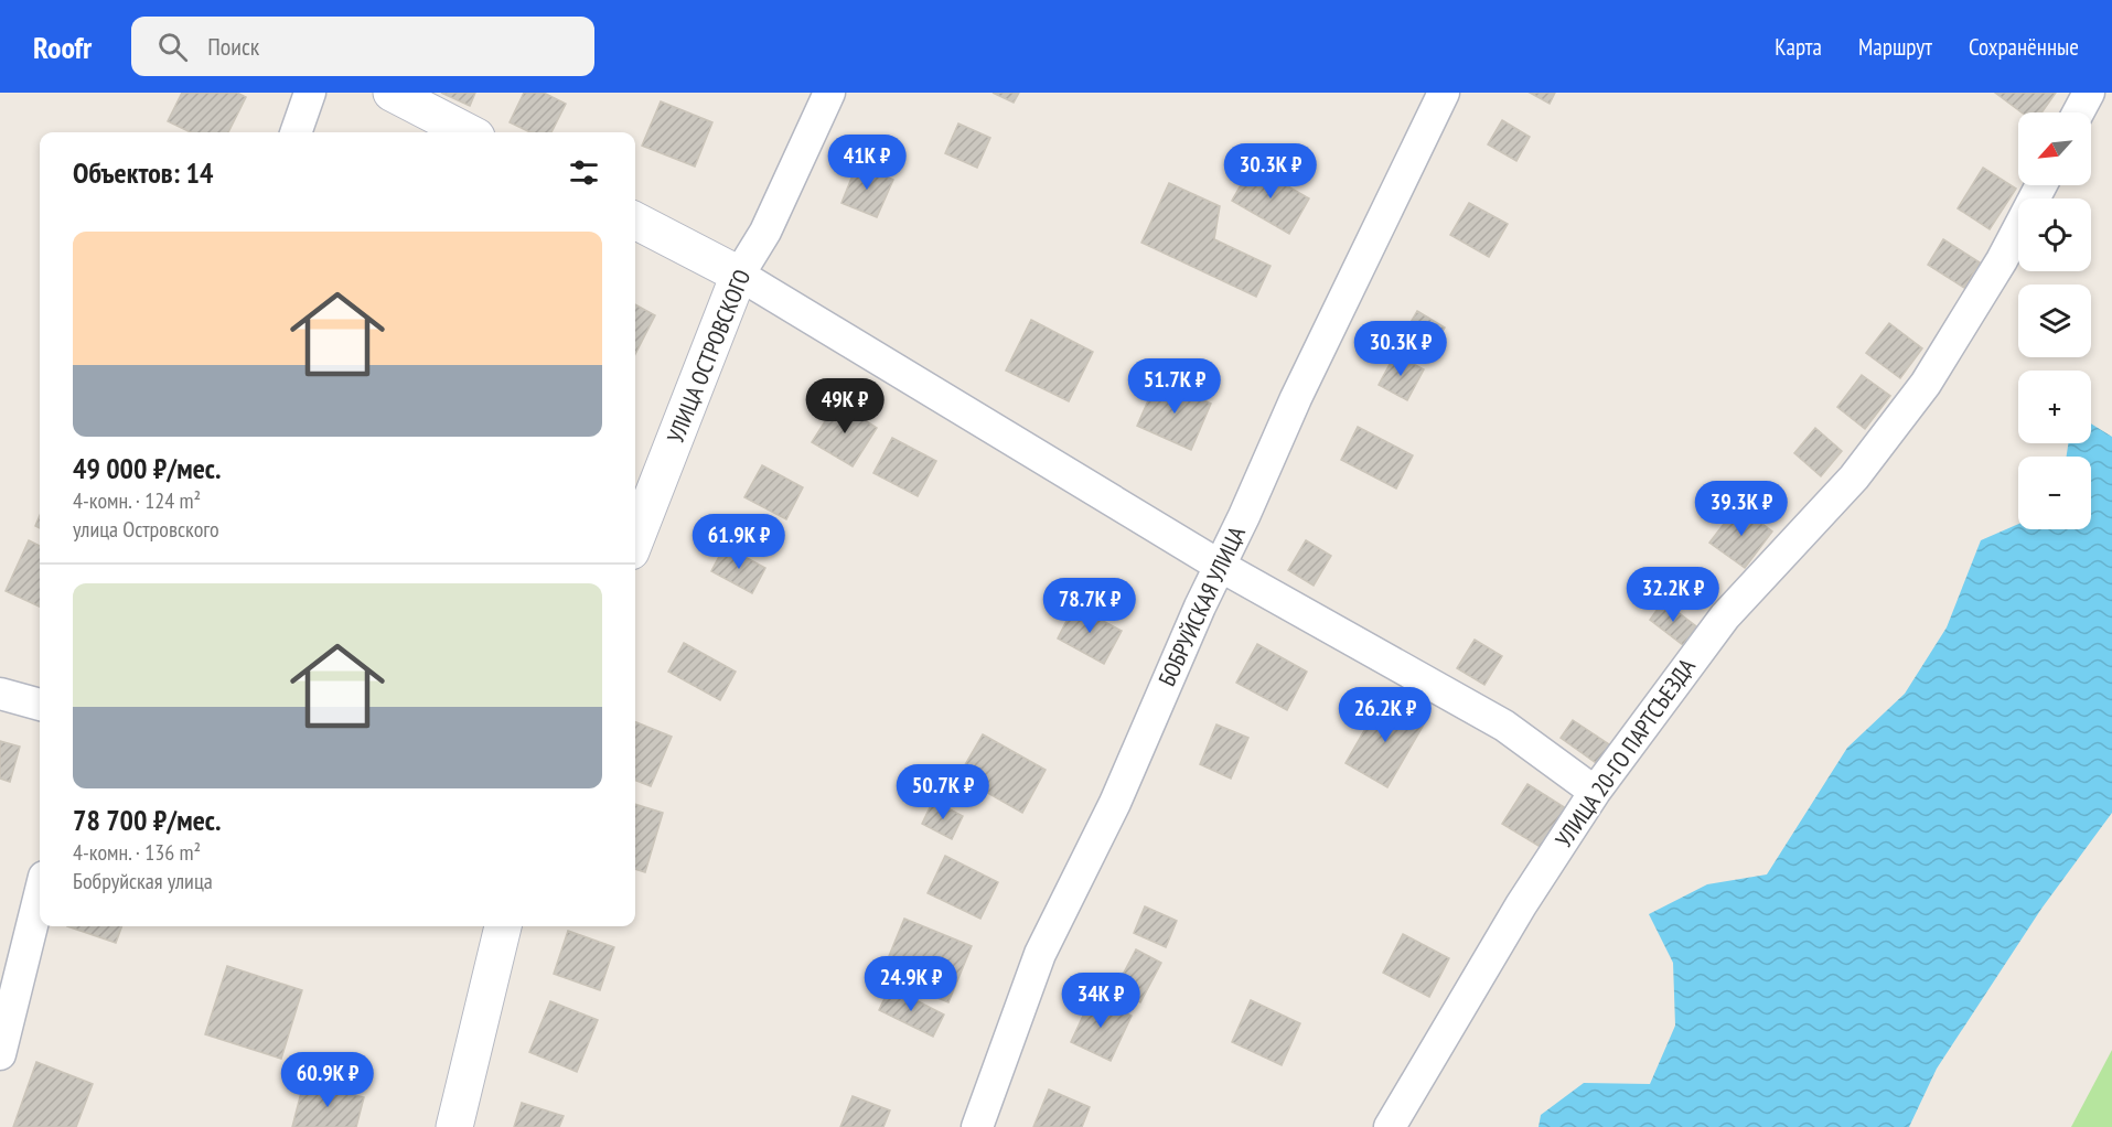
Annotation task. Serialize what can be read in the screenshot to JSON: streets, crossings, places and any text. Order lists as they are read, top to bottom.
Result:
{
  "streets": {
    "street": ["УЛИЦА ОСТРОВСКОГО", "БОБРУЙСКАЯ УЛИЦА", "УЛИЦА 20-ГО ПАРТСЪЕЗДА"]
  },
  "north": "bottom left",
  "page": {
    "header": "Roofr",
    "search": "Поиск",
    "nav": ["Карта", "Маршрут", "Сохранённые"],
    "map_buttons": ["+", "−"],
    "heading": "Объектов: 14",
    "price": [
      "41K ₽",
      "30.3K ₽",
      "30.3K ₽",
      "51.7K ₽",
      "49K ₽",
      "39.3K ₽",
      "61.9K ₽",
      "32.2K ₽",
      "78.7K ₽",
      "26.2K ₽",
      "50.7K ₽",
      "24.9K ₽",
      "34K ₽",
      "60.9K ₽"
    ],
    "list": [
      {
        "name": "49 000 ₽/мес.",
        "note": "4-комн. · 124 m² · улица Островского"
      },
      {
        "name": "78 700 ₽/мес.",
        "note": "4-комн. · 136 m² · Бобруйская улица"
      }
    ]
  }
}
